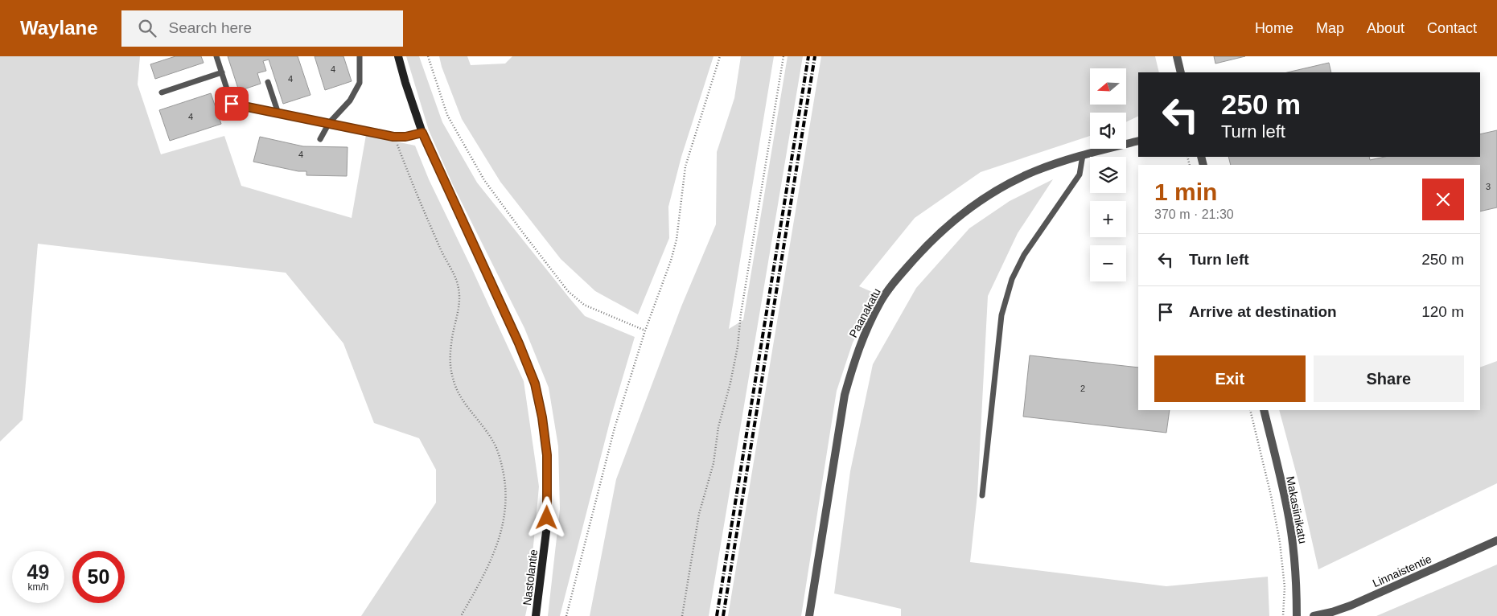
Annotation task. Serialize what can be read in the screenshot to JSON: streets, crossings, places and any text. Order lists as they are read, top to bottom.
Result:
{
  "streets": {
    "main road": ["Nastolantie"],
    "street": ["Paanakatu", "Makasiinikatu", "Linnaistentie"]
  },
  "house_numbers": [
    "4",
    "4",
    "4",
    "4",
    "3",
    "2"
  ],
  "north": "left",
  "page": {
    "header": "Waylane",
    "search": "Search here",
    "nav": [
      "Home",
      "Map",
      "About",
      "Contact"
    ],
    "map_buttons": ["+", "−"],
    "turn": ["250 m", "Turn left"],
    "heading": ["1 min", "370 m · 21:30"],
    "list": [
      {
        "name": "Turn left",
        "value": "250 m"
      },
      {
        "name": "Arrive at destination",
        "value": "120 m"
      }
    ],
    "buttons": ["Exit", "Share"],
    "speed": "49 km/h",
    "limit": "50"
  }
}
